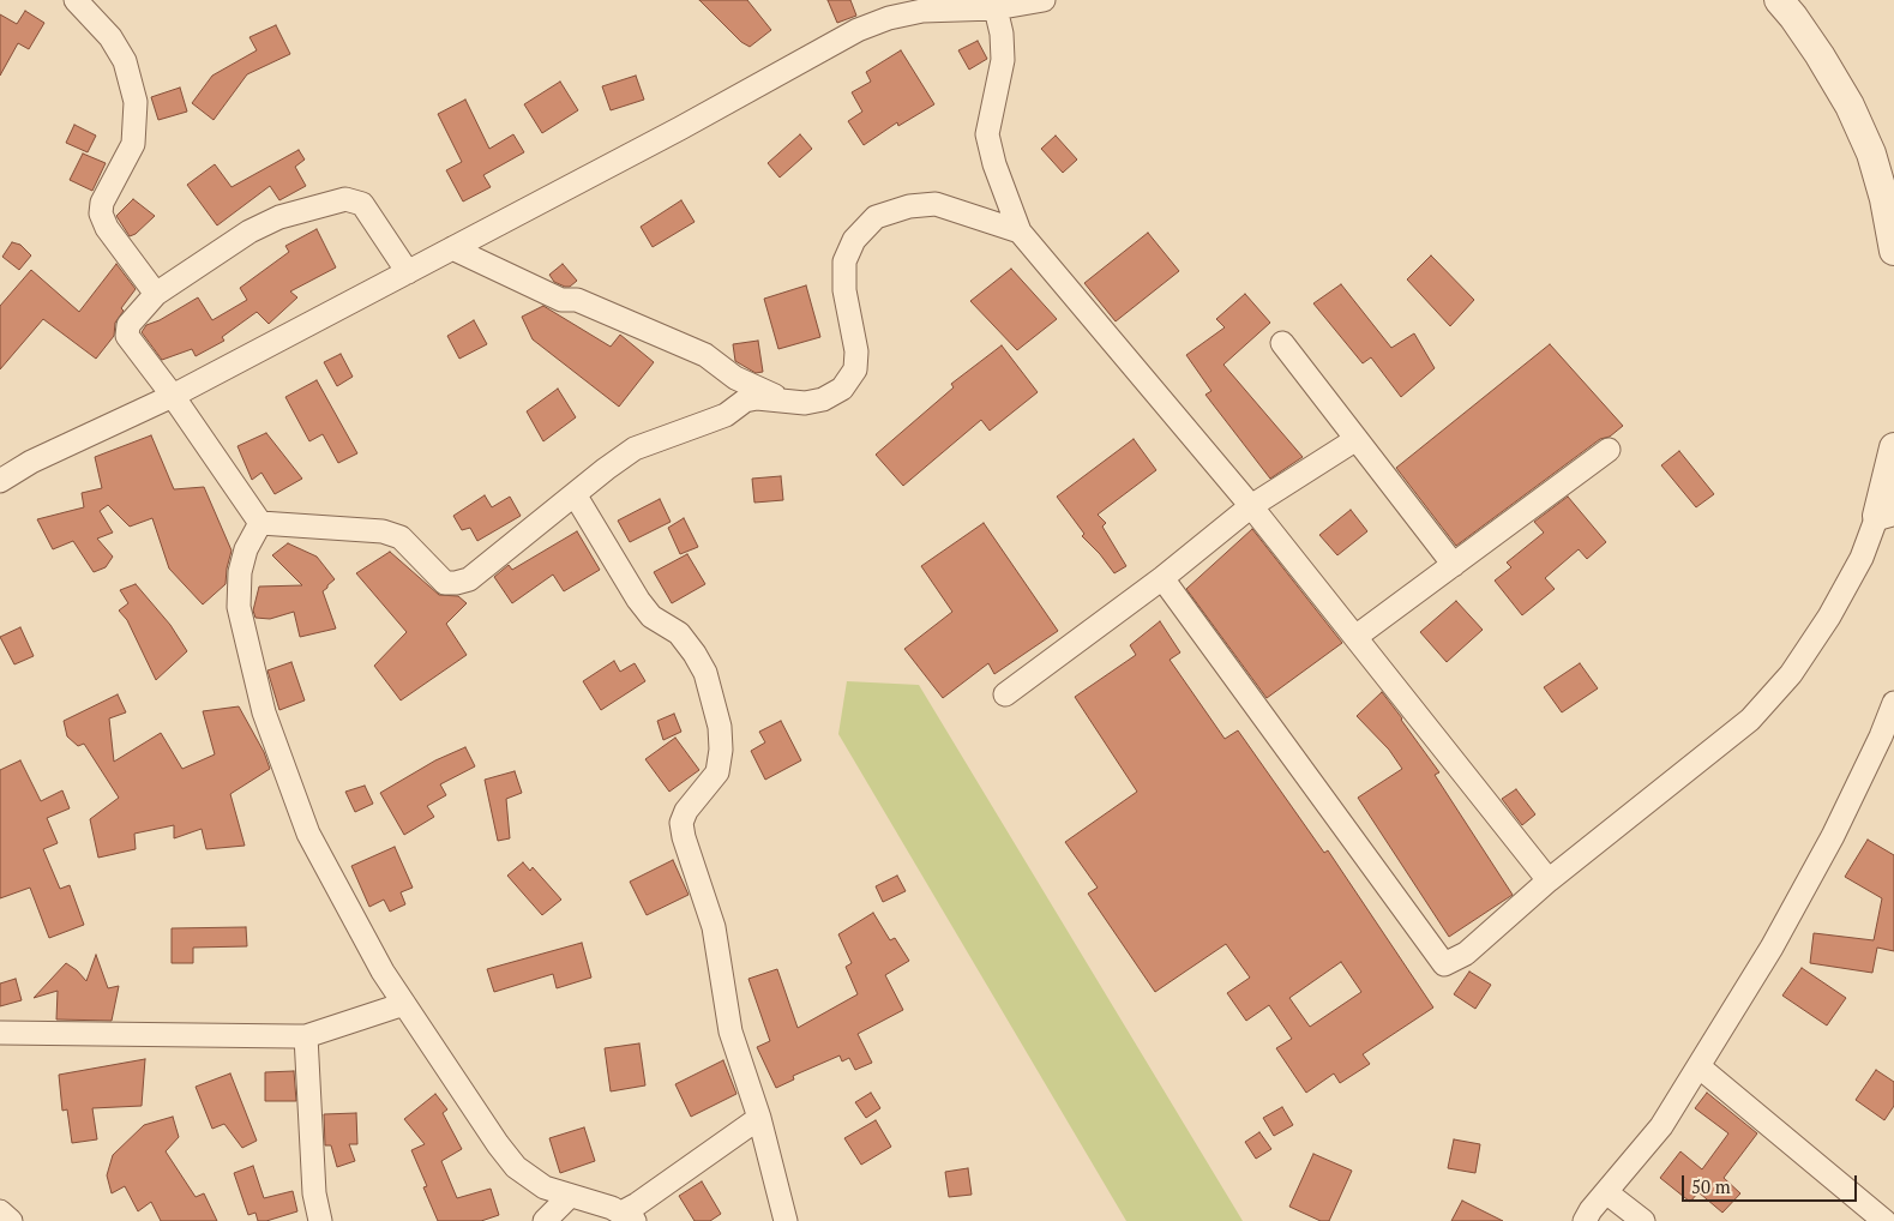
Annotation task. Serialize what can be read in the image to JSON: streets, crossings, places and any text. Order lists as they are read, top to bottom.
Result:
{
  "scale_bar": "50 m"
}
